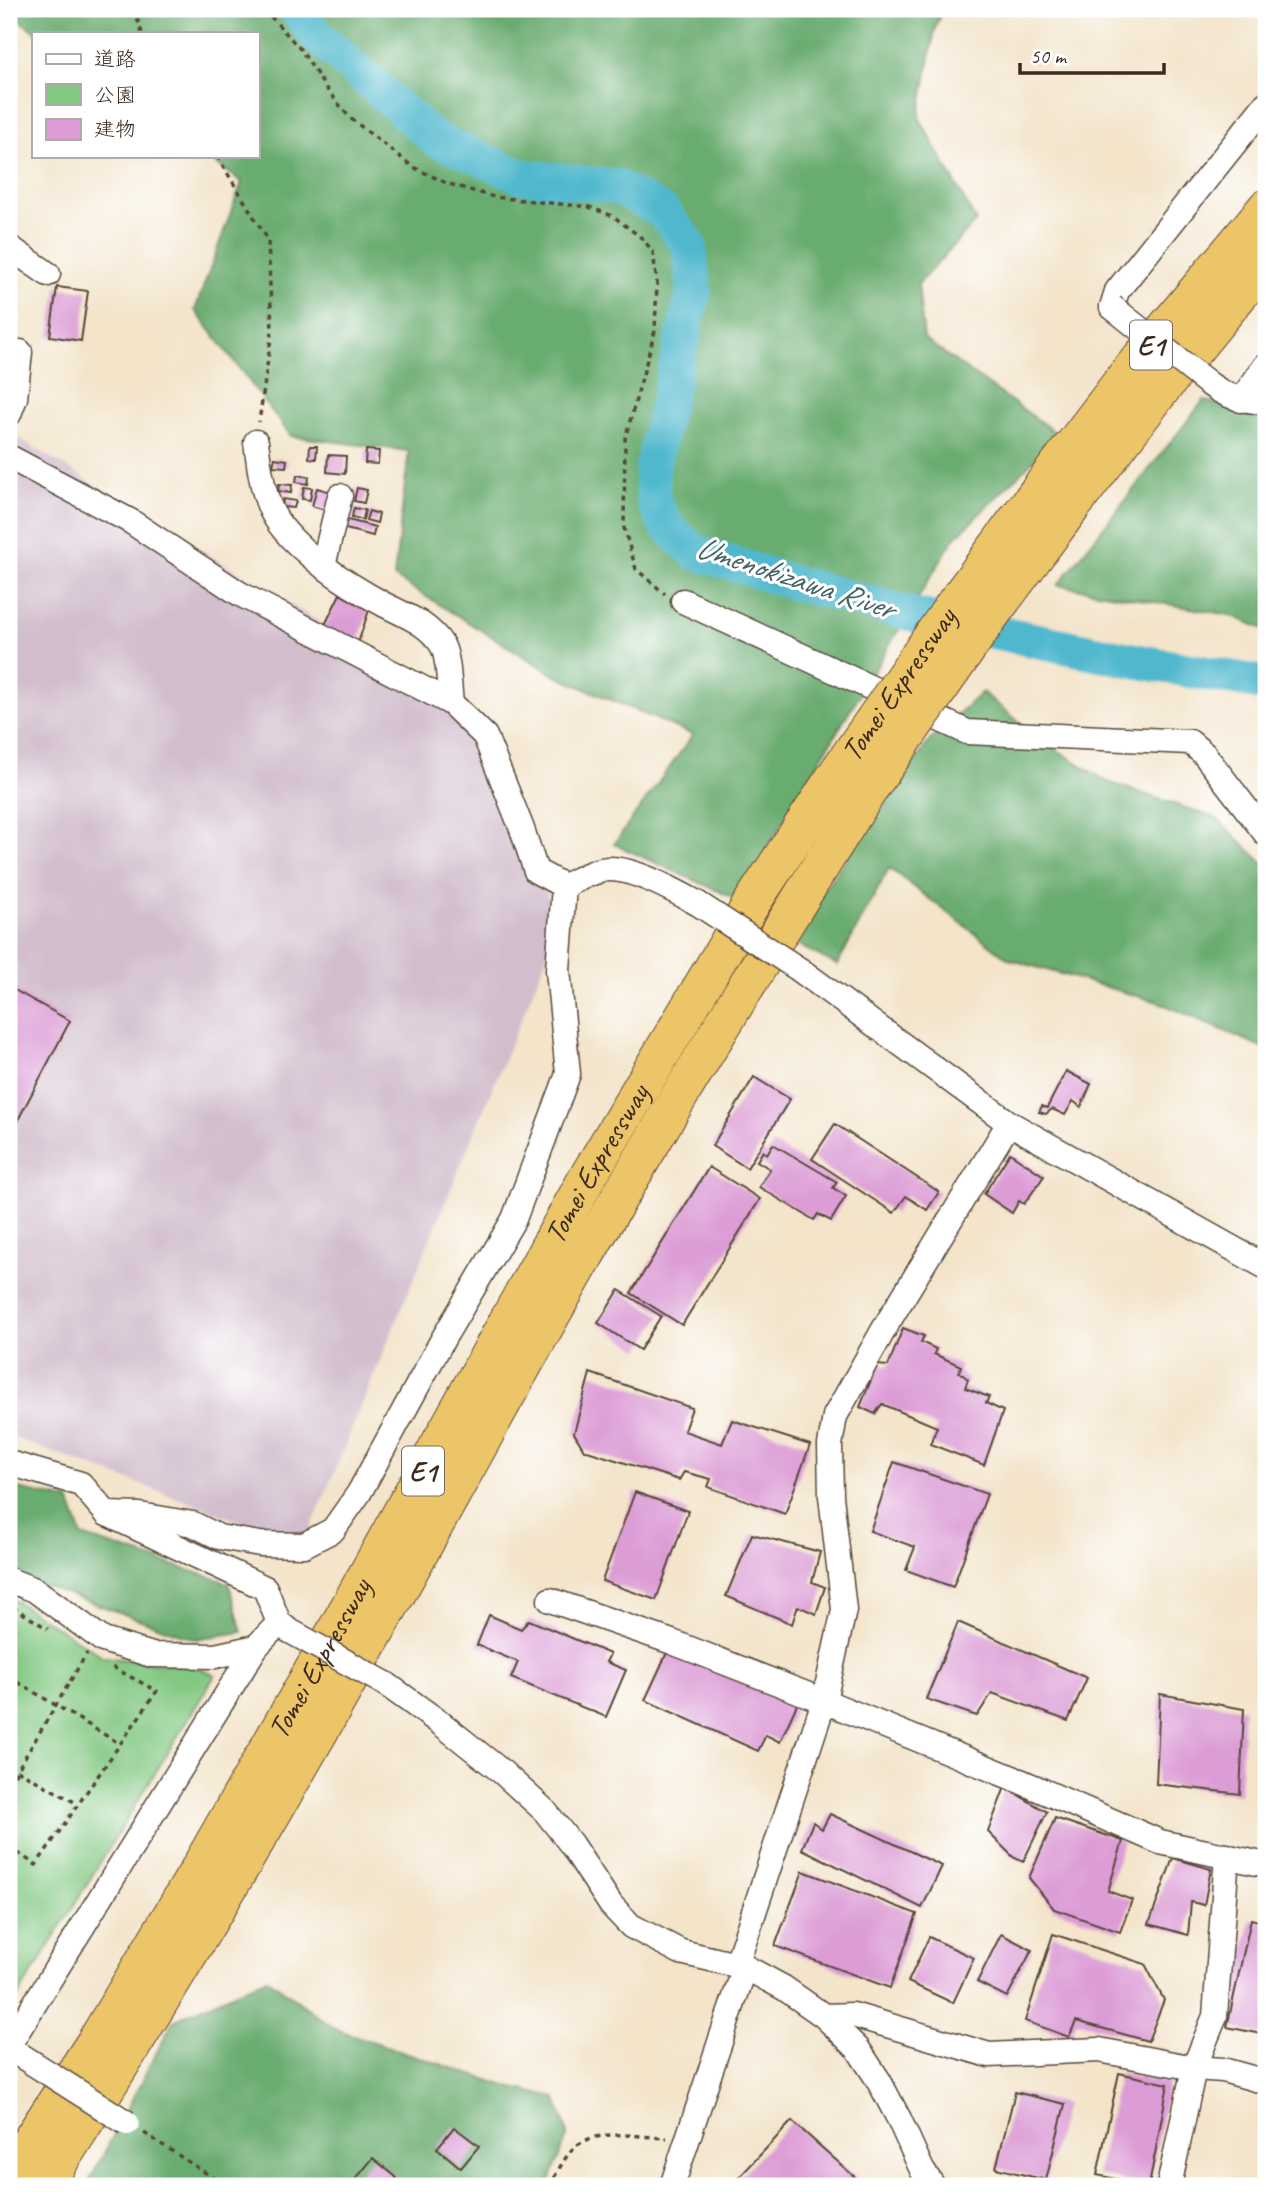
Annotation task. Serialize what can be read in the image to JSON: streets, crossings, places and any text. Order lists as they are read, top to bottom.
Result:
{
  "streets": {
    "highway": ["E1", "Tomei Expressway"]
  },
  "water": ["Umenokizawa River"],
  "legend": ["道路", "公園", "建物"],
  "scale_bar": "50 m"
}
